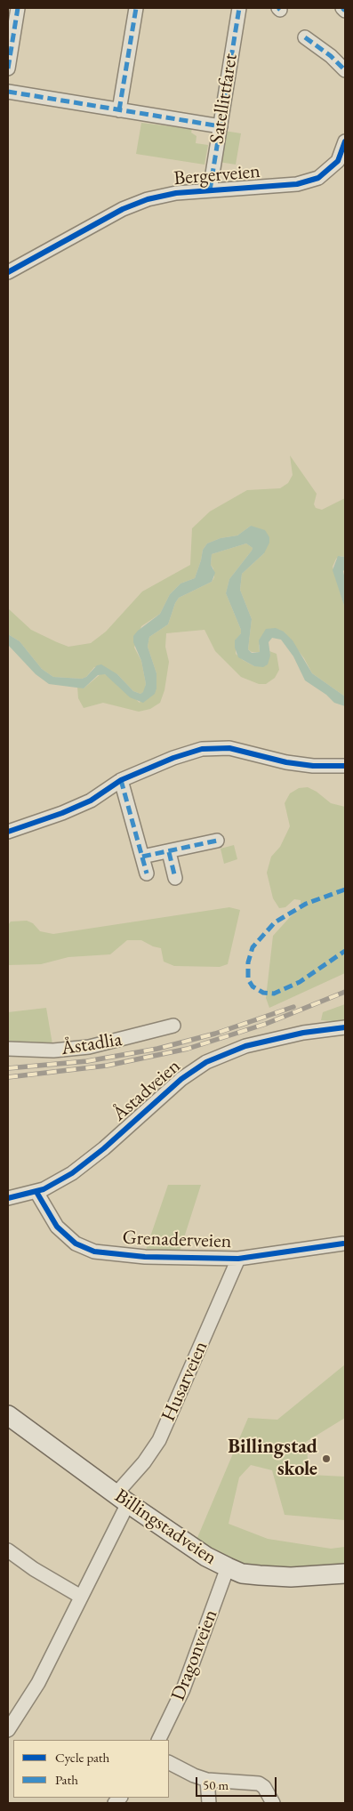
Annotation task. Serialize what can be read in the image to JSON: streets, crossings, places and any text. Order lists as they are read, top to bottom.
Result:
{
  "streets": {
    "main road": ["Billingstadveien"],
    "street": [
      "Satellittfaret",
      "Bergerveien",
      "Åstadlia",
      "Åstadveien",
      "Grenaderveien",
      "Husarveien",
      "Dragonveien"
    ]
  },
  "crossings": [
    ["Satellittfaret", "Bergerveien"],
    ["Åstadveien", "Grenaderveien"],
    ["Grenaderveien", "Husarveien"],
    ["Husarveien", "Billingstadveien"],
    ["Billingstadveien", "Dragonveien"]
  ],
  "places": ["Billingstad skole"],
  "legend": ["Cycle path", "Path"],
  "scale_bar": "50 m"
}
